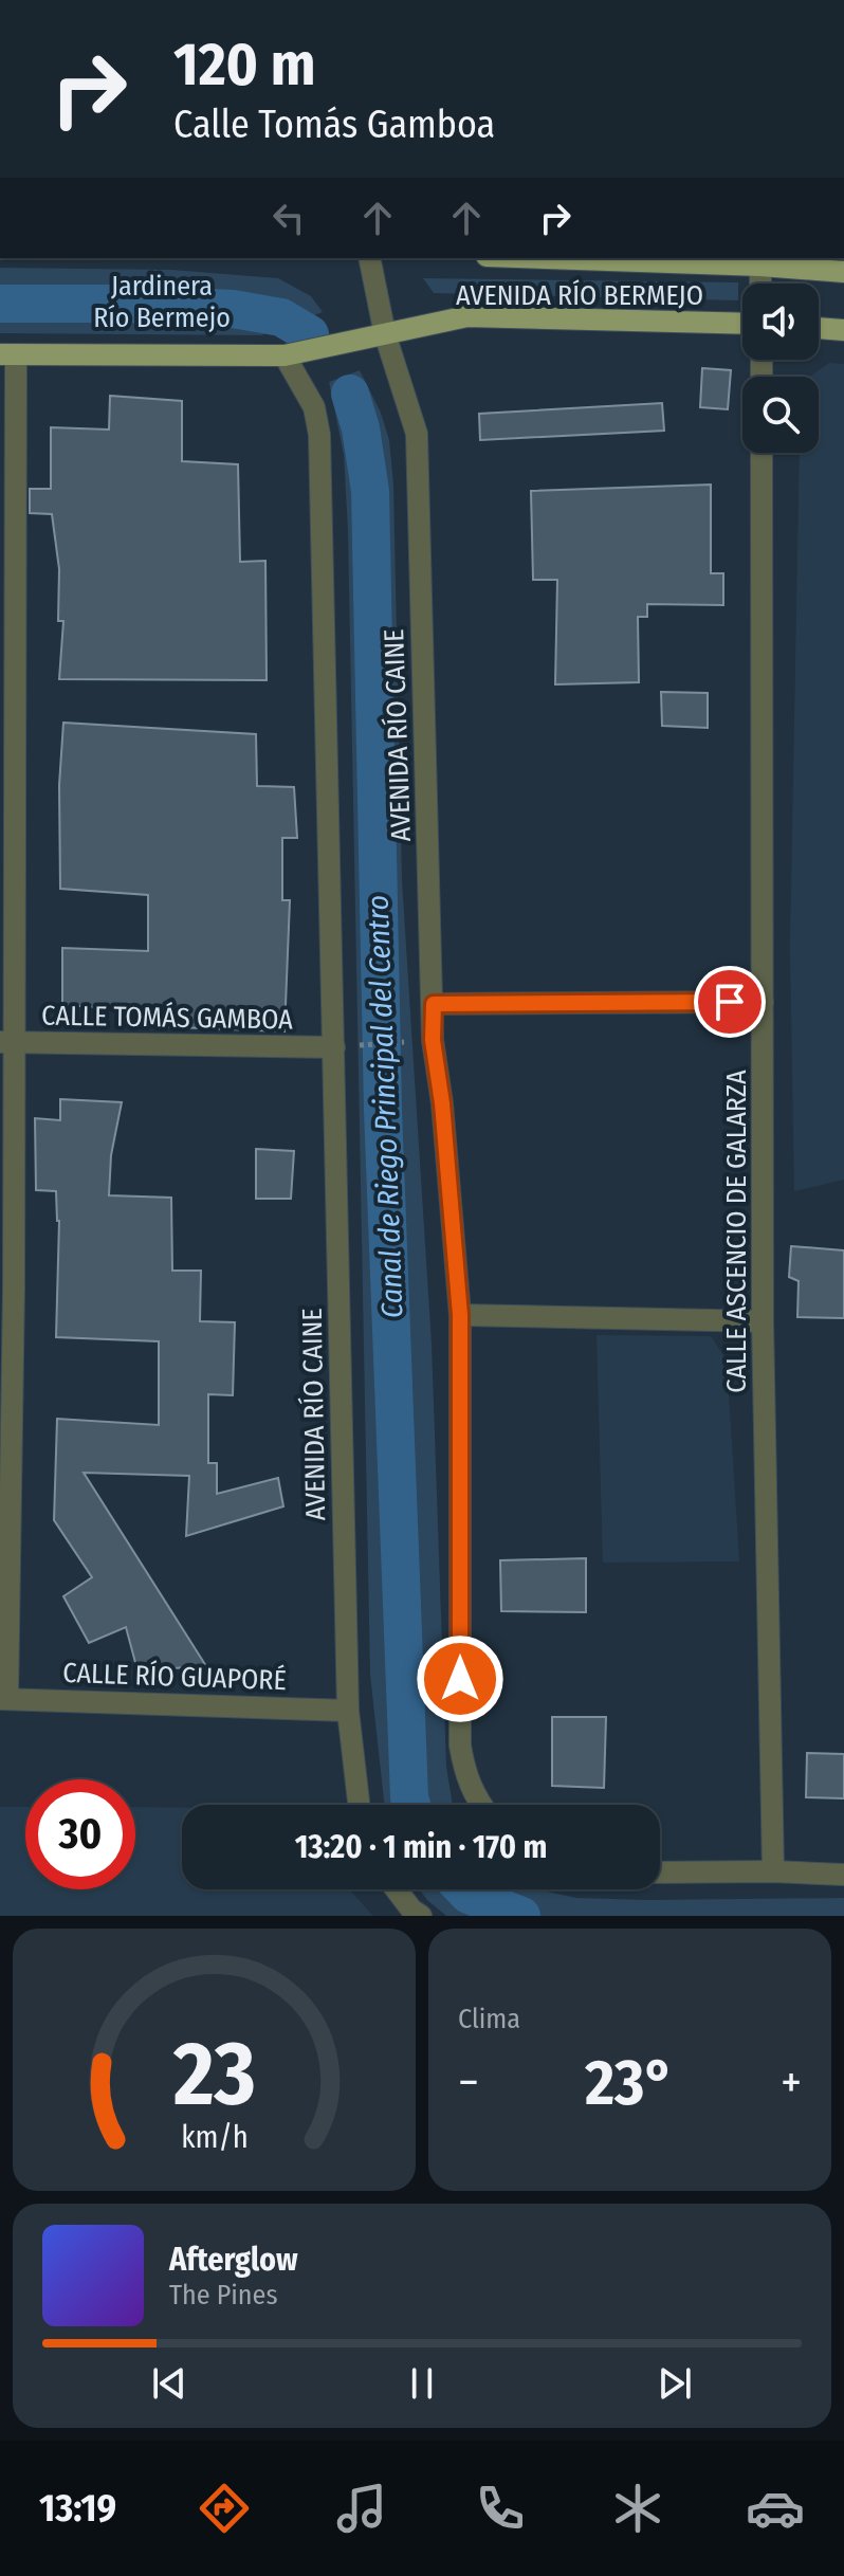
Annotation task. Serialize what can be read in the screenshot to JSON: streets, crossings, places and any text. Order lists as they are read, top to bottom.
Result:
{
  "streets": {
    "main road": ["AVENIDA RÍO BERMEJO"],
    "street": [
      "AVENIDA RÍO CAINE",
      "CALLE TOMÁS GAMBOA",
      "CALLE ASCENCIO DE GALARZA",
      "CALLE RÍO GUAPORÉ"
    ]
  },
  "crossings": [
    ["AVENIDA RÍO BERMEJO", "AVENIDA RÍO CAINE"],
    ["AVENIDA RÍO CAINE", "CALLE TOMÁS GAMBOA"],
    ["AVENIDA RÍO CAINE", "CALLE RÍO GUAPORÉ"]
  ],
  "water": ["Canal de Riego Principal del Centro"],
  "parks": ["Jardinera Río Bermejo"],
  "page": {
    "turn": ["120 m", "Calle Tomás Gamboa"],
    "limit": "30",
    "trip": "13:20 · 1 min · 170 m",
    "tile": "Clima",
    "heat": ["−", "23°", "+"],
    "song": ["Afterglow", "The Pines"],
    "tabs": "13:19",
    "gauge": ["23", "km/h"]
  }
}
